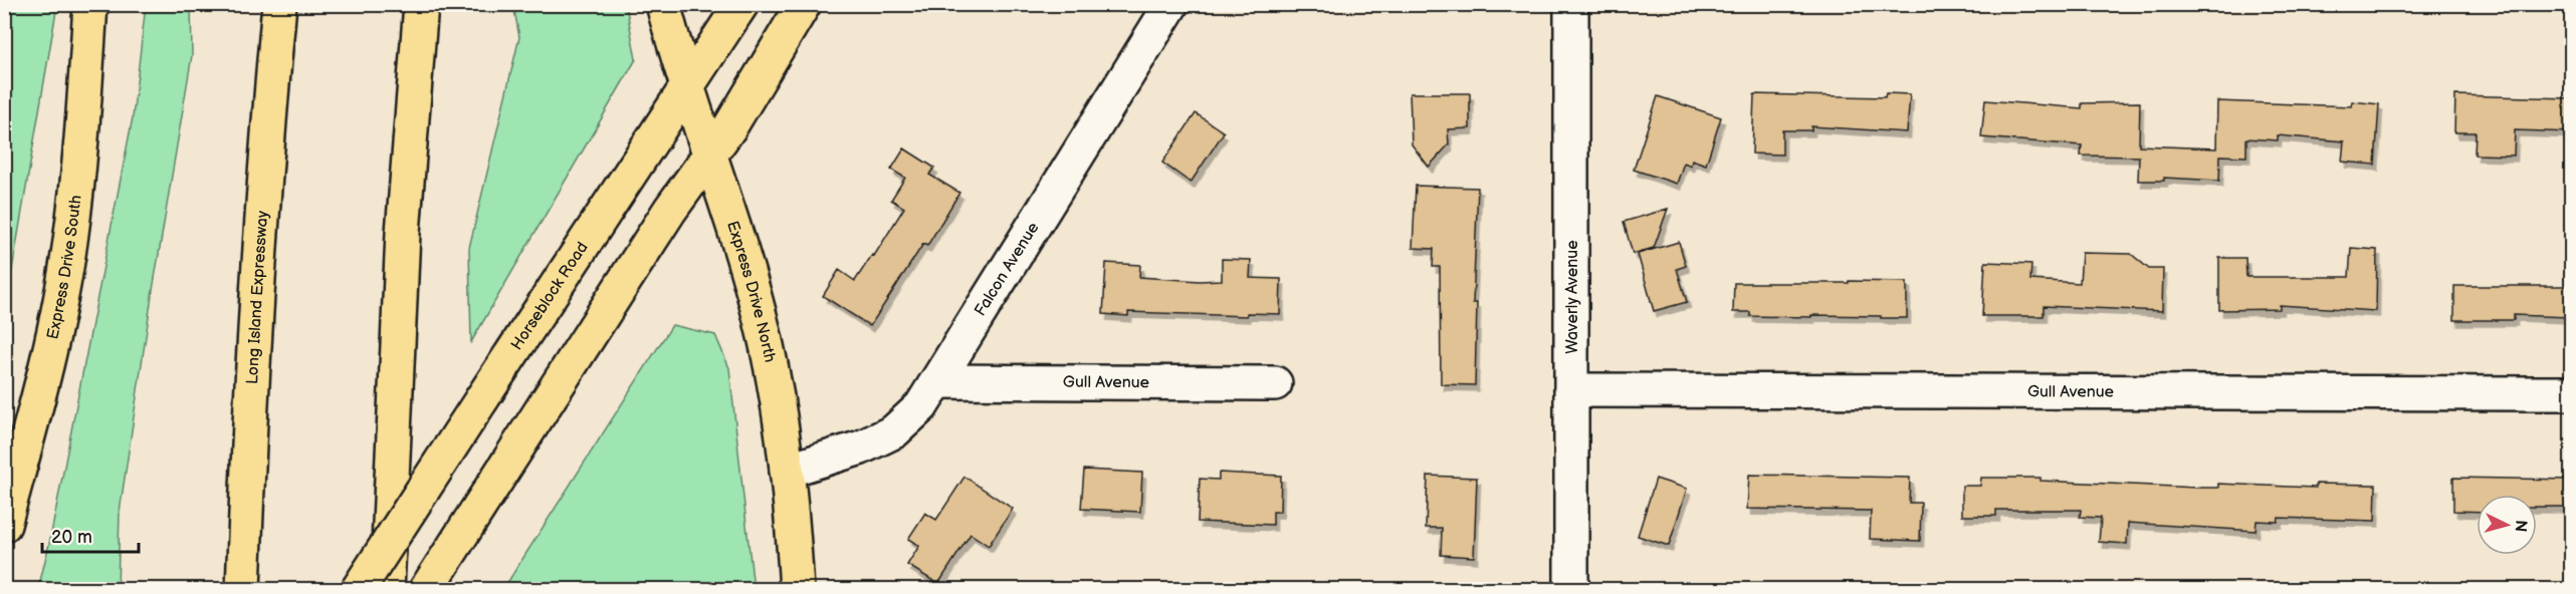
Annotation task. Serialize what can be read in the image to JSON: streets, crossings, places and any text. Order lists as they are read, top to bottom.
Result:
{
  "streets": {
    "main road": [
      "Express Drive South",
      "Express Drive North",
      "Long Island Expressway",
      "Horseblock Road"
    ],
    "street": ["Falcon Avenue", "Waverly Avenue", "Gull Avenue"]
  },
  "crossings": [
    ["Falcon Avenue", "Express Drive North"],
    ["Falcon Avenue", "Gull Avenue"],
    ["Express Drive North", "Horseblock Road"],
    ["Waverly Avenue", "Gull Avenue"]
  ],
  "scale_bar": "20 m",
  "north": "right"
}
